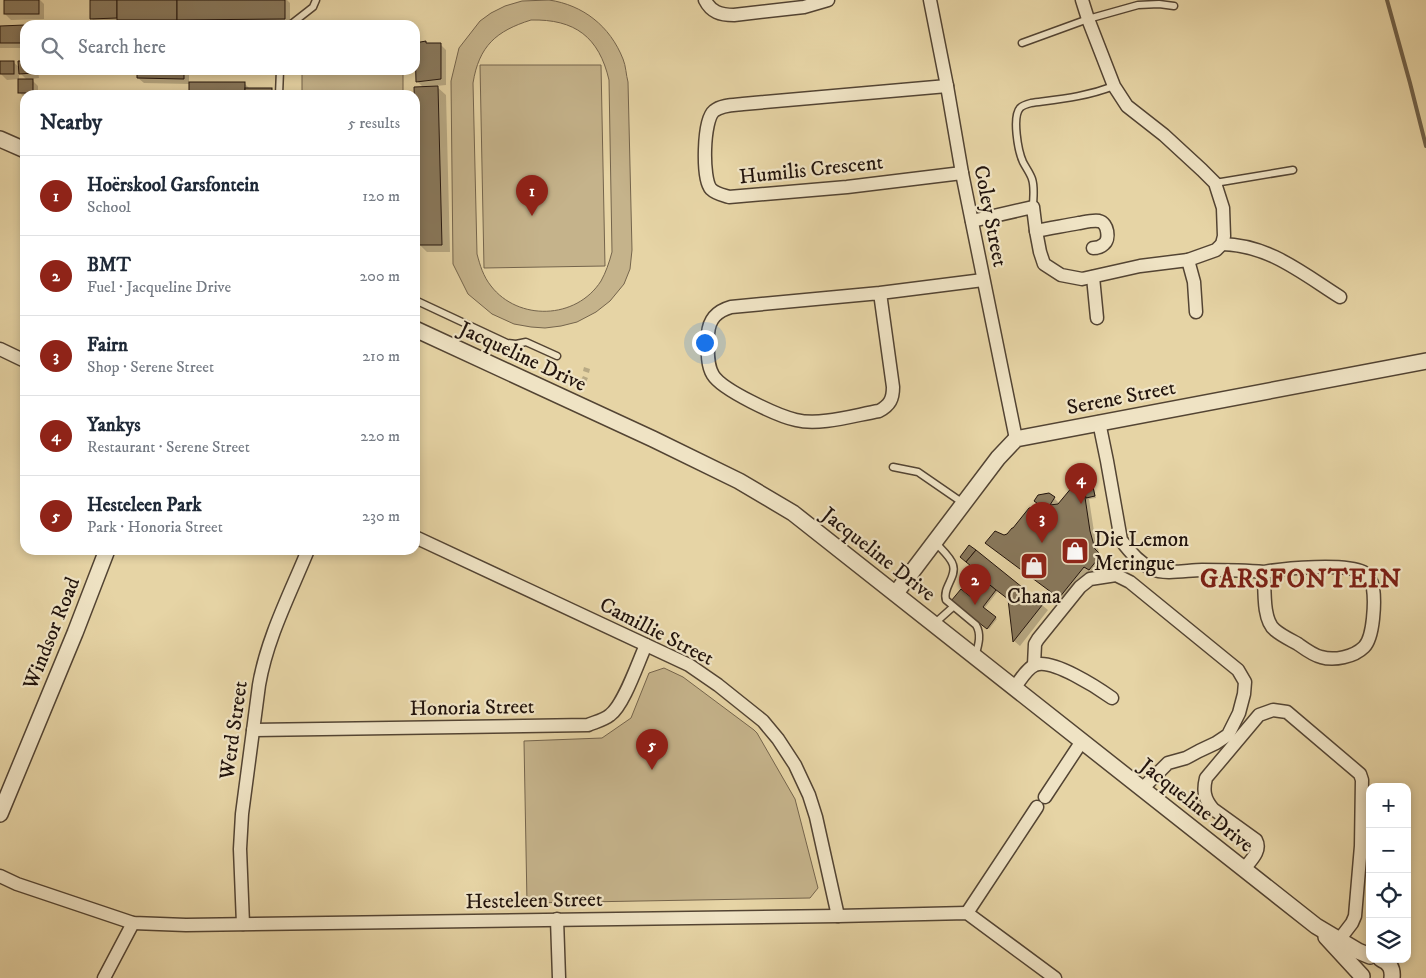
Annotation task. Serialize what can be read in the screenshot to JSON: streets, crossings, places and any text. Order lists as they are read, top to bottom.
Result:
{
  "streets": {
    "street": [
      "Humilis Crescent",
      "Coley Street",
      "Jacqueline Drive",
      "Serene Street",
      "Camillie Street",
      "Windsor Road",
      "Honoria Street",
      "Werd Street",
      "Hesteleen Street"
    ]
  },
  "crossings": [
    ["Humilis Crescent", "Coley Street"],
    ["Coley Street", "Serene Street"],
    ["Camillie Street", "Honoria Street"],
    ["Camillie Street", "Hesteleen Street"],
    ["Honoria Street", "Werd Street"],
    ["Werd Street", "Hesteleen Street"]
  ],
  "districts": ["GARSFONTEIN"],
  "places": {
    "shop": ["Die Lemon Meringue", "Chana"]
  },
  "page": {
    "search": "Search here",
    "heading": ["Nearby", "5 results"],
    "list": [
      {
        "mark": "1",
        "name": "Hoërskool Garsfontein",
        "note": "School",
        "value": "120 m"
      },
      {
        "mark": "2",
        "name": "BMT",
        "note": "Fuel · Jacqueline Drive",
        "value": "200 m"
      },
      {
        "mark": "3",
        "name": "Fairn",
        "note": "Shop · Serene Street",
        "value": "210 m"
      },
      {
        "mark": "4",
        "name": "Yankys",
        "note": "Restaurant · Serene Street",
        "value": "220 m"
      },
      {
        "mark": "5",
        "name": "Hesteleen Park",
        "note": "Park · Honoria Street",
        "value": "230 m"
      }
    ],
    "pins": [
      "1",
      "4",
      "3",
      "2",
      "5"
    ],
    "map_buttons": ["+", "−"]
  }
}
